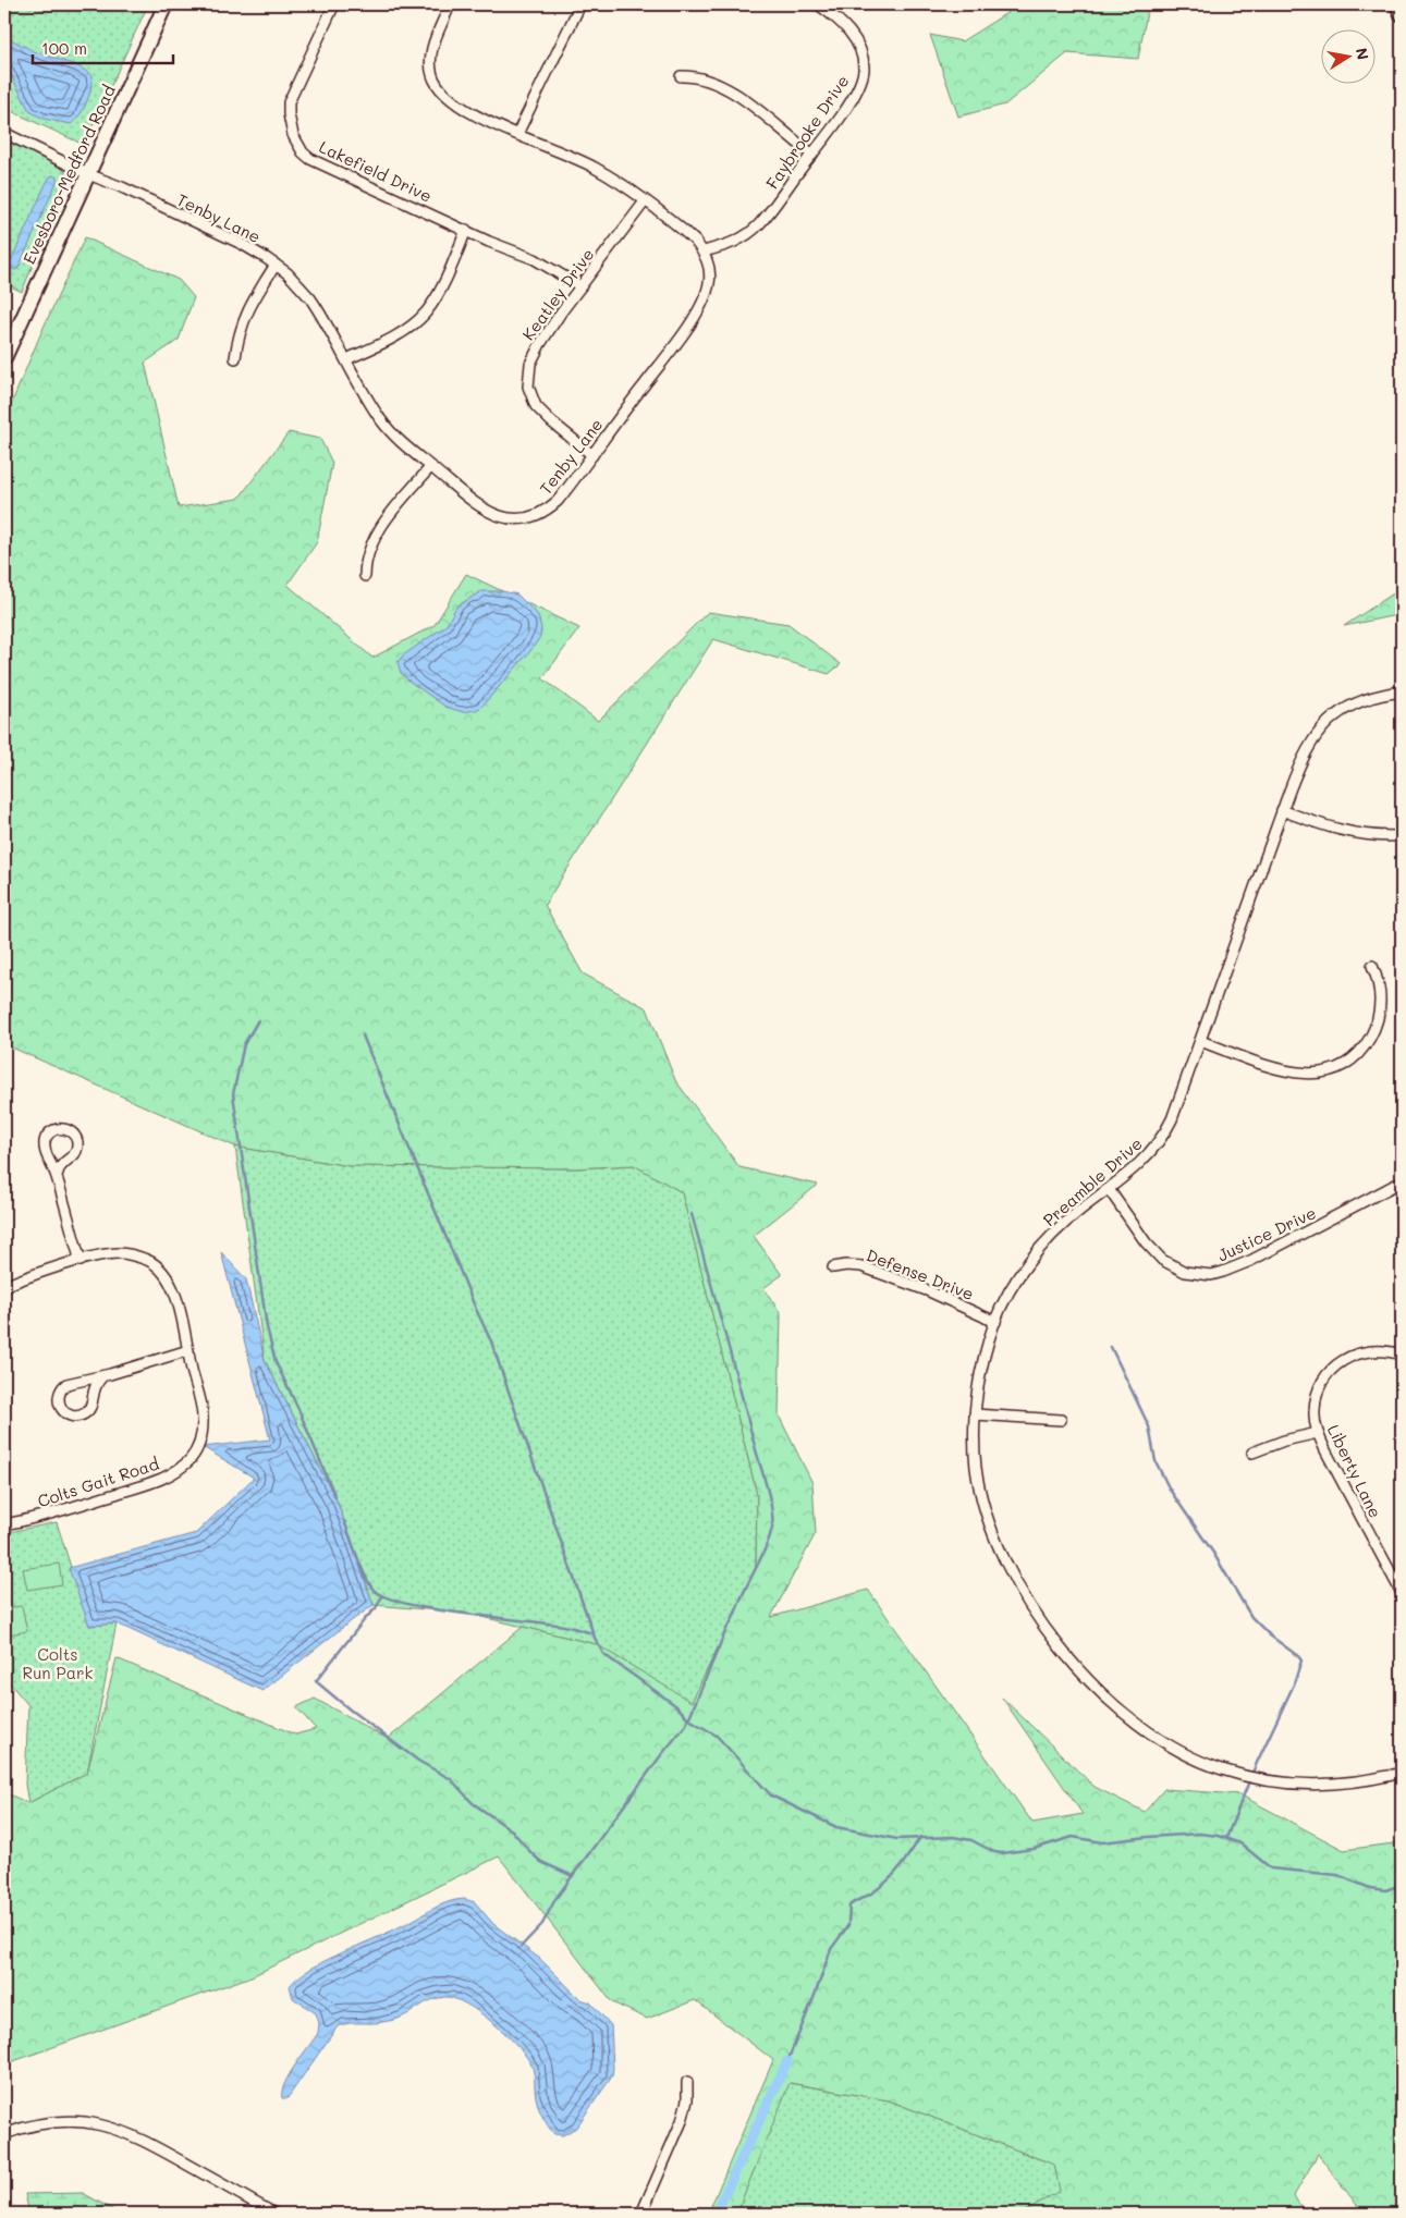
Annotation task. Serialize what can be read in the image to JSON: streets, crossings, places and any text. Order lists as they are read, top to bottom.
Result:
{
  "streets": {
    "street": [
      "Faybrooke Drive",
      "Lakefield Drive",
      "Evesboro-Medford Road",
      "Tenby Lane",
      "Keatley Drive",
      "Preamble Drive",
      "Justice Drive",
      "Defense Drive",
      "Liberty Lane",
      "Colts Gait Road"
    ]
  },
  "crossings": [
    ["Faybrooke Drive", "Tenby Lane"],
    ["Lakefield Drive", "Keatley Drive"],
    ["Evesboro-Medford Road", "Tenby Lane"],
    ["Tenby Lane", "Keatley Drive"],
    ["Preamble Drive", "Justice Drive"],
    ["Preamble Drive", "Defense Drive"]
  ],
  "parks": ["Colts Run Park"],
  "scale_bar": "100 m",
  "north": "right"
}
